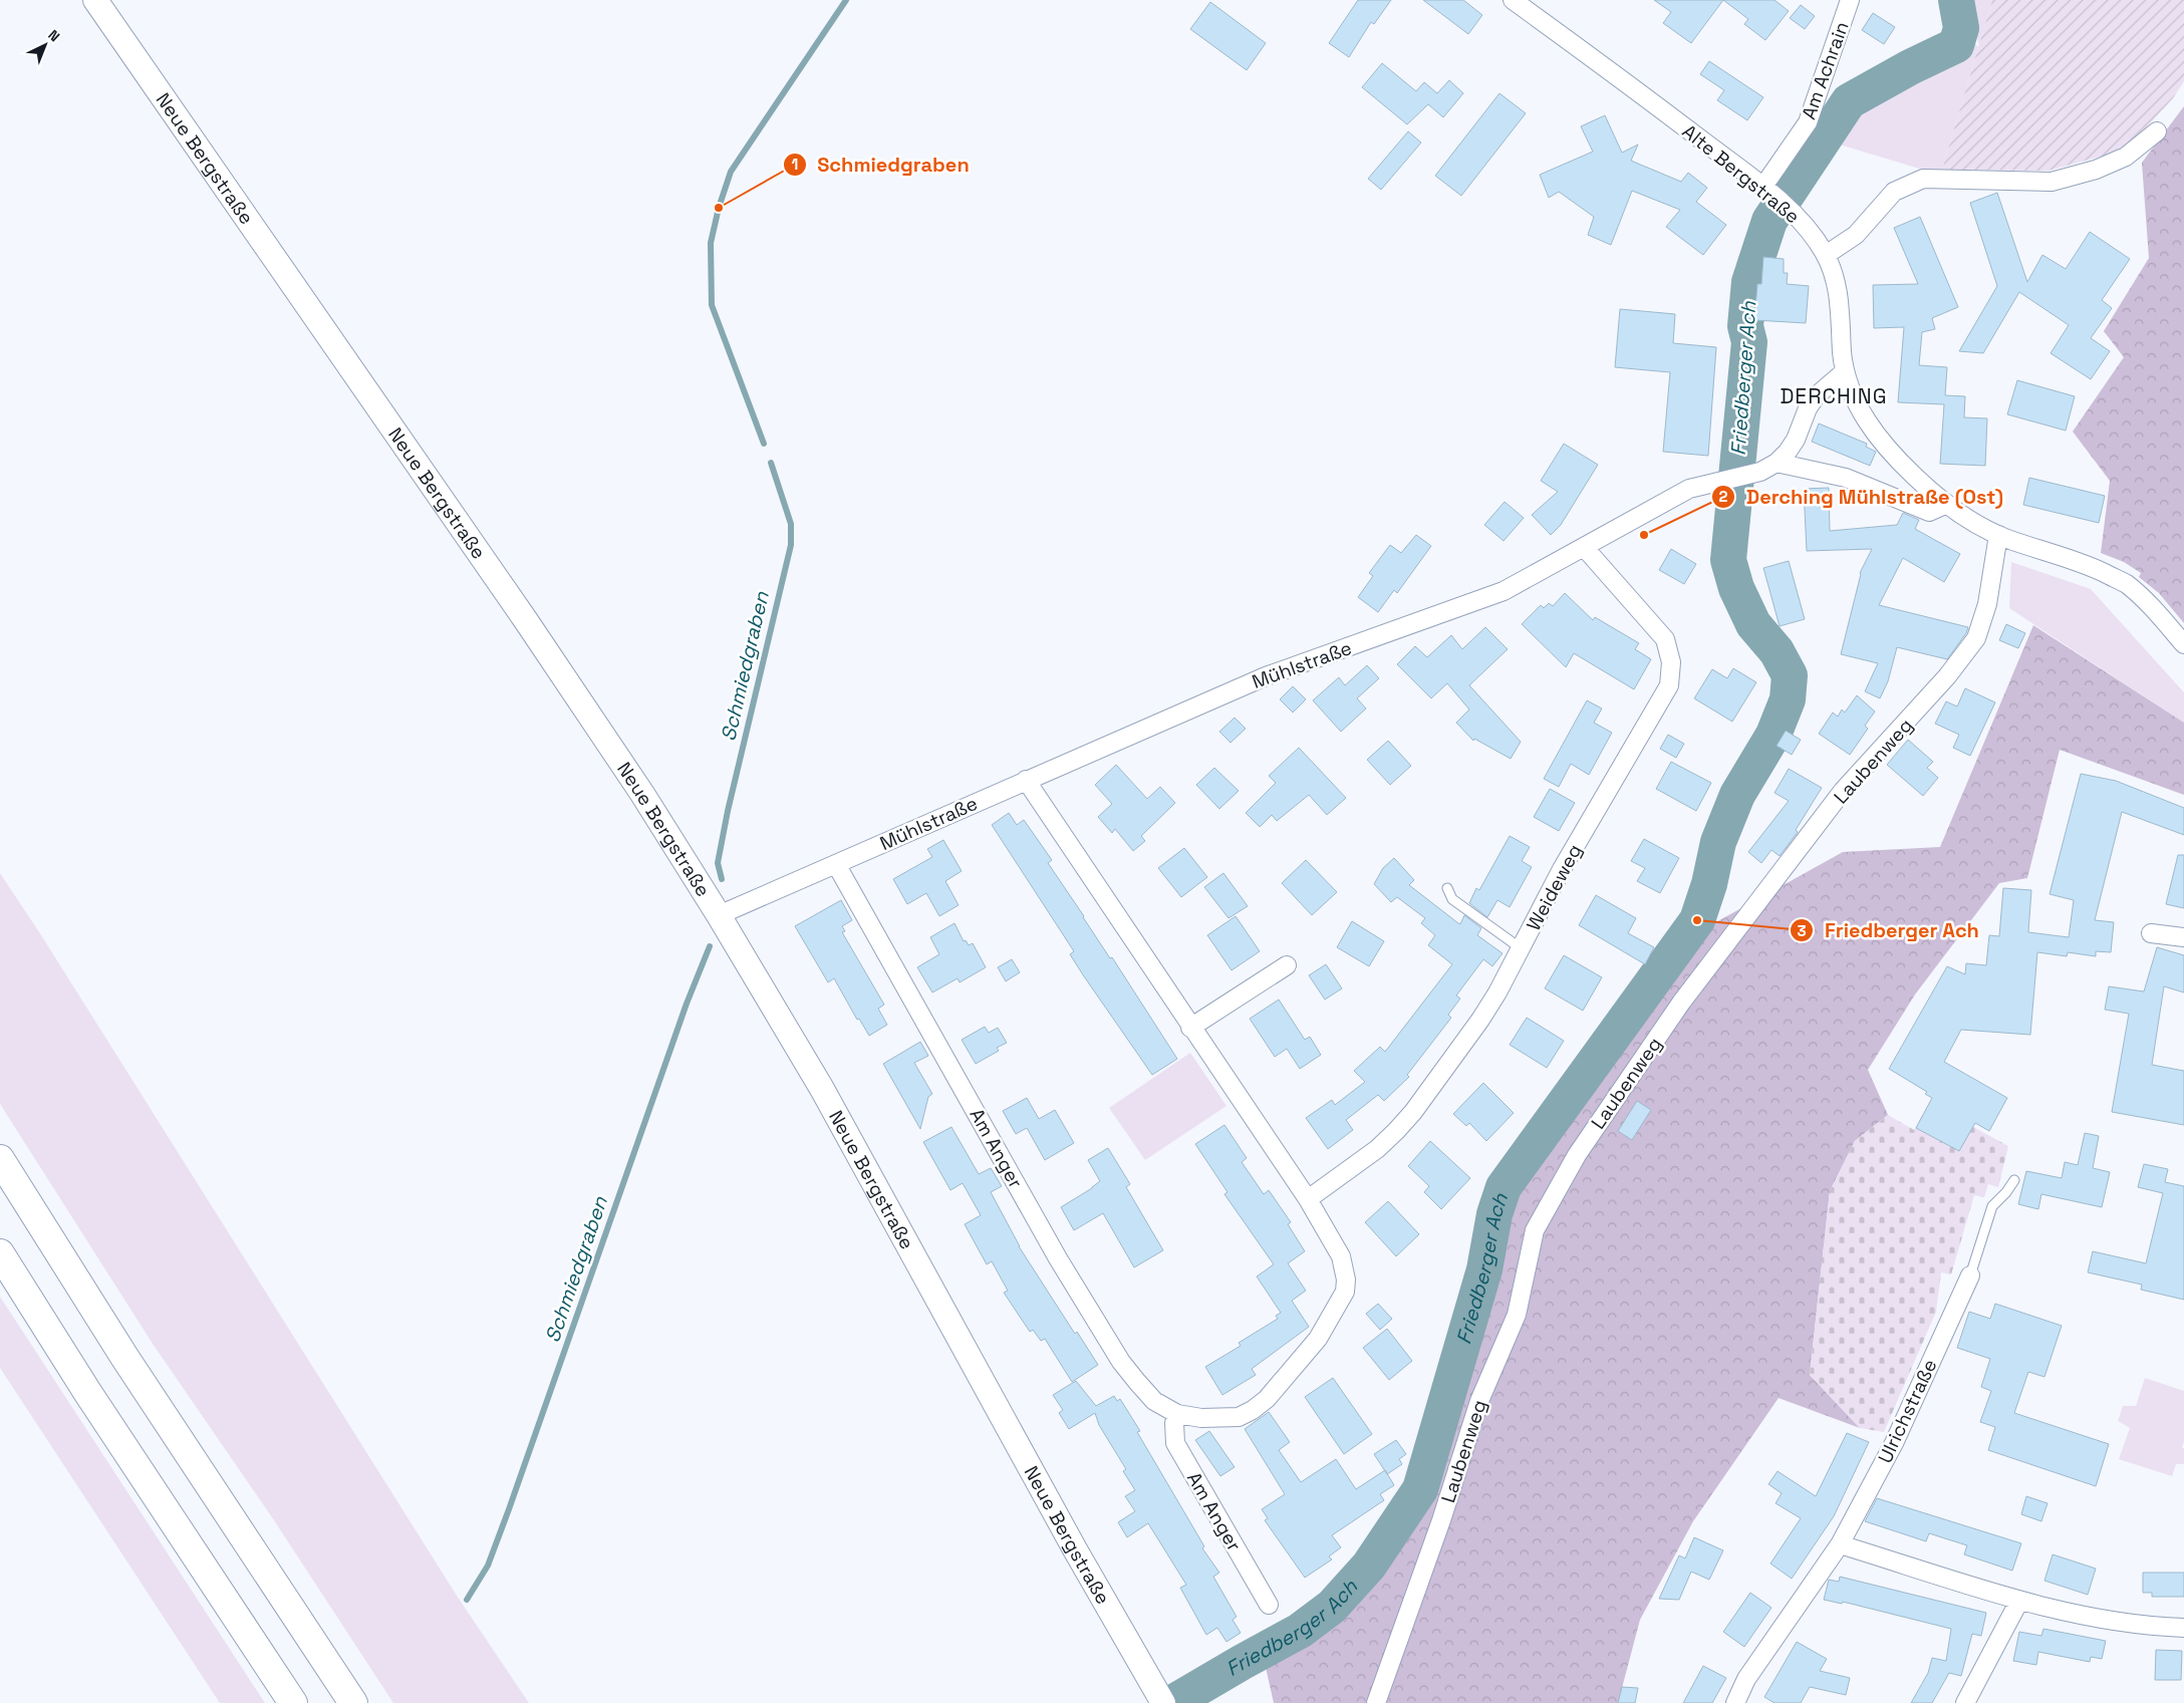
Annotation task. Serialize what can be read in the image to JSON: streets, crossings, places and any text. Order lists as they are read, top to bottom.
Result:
{
  "streets": {
    "main road": ["Neue Bergstraße"],
    "street": [
      "Am Achrain",
      "Alte Bergstraße",
      "Mühlstraße",
      "Laubenweg",
      "Weideweg",
      "Am Anger",
      "Ulrichstraße"
    ]
  },
  "crossings": [
    ["Am Achrain", "Alte Bergstraße"],
    ["Neue Bergstraße", "Mühlstraße"],
    ["Alte Bergstraße", "Mühlstraße"],
    ["Alte Bergstraße", "Laubenweg"],
    ["Mühlstraße", "Weideweg"],
    ["Mühlstraße", "Am Anger"],
    ["Weideweg", "Am Anger"]
  ],
  "districts": ["DERCHING"],
  "water": ["Friedberger Ach", "Schmiedgraben"],
  "places": ["Schmiedgraben", "Derching Mühlstraße (Ost)", "Friedberger Ach"],
  "north": "top right"
}
